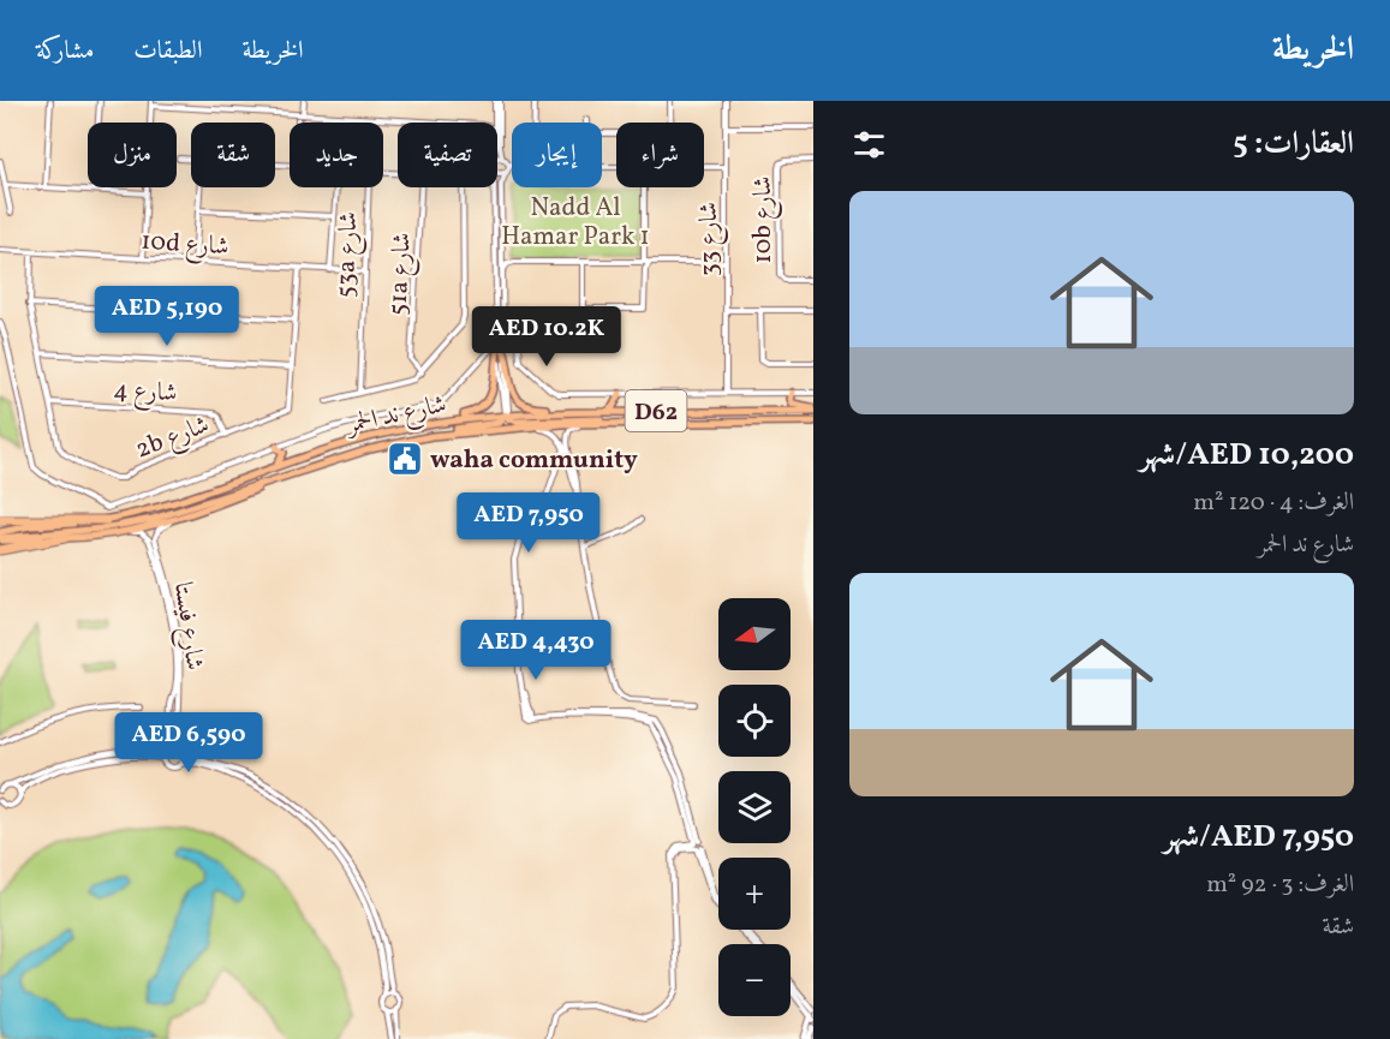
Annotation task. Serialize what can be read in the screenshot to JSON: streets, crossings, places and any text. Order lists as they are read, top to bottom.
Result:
{
  "streets": {
    "main road": ["D62", "شارع ند الحمر"],
    "street": [
      "10b شارع",
      "شارع 33",
      "10d شارع",
      "53a شارع",
      "51a شارع",
      "شارع 4",
      "2b شارع",
      "شارع فيستا"
    ]
  },
  "crossings": [
    ["10d شارع", "53a شارع"],
    ["شارع 4", "2b شارع"]
  ],
  "parks": ["Nadd Al Hamar Park 1"],
  "places": {
    "public building": ["waha community"]
  },
  "north": "left",
  "page": {
    "header": "الخريطة",
    "nav": ["الخريطة", "الطبقات", "مشاركة"],
    "heading": "العقارات: 5",
    "chip": [
      "شراء",
      "إيجار",
      "تصفية",
      "جديد",
      "شقة",
      "منزل"
    ],
    "list": [
      {
        "name": "AED 10,200/شهر",
        "note": "الغرف: 4 · 120 m² · شارع ند الحمر"
      },
      {
        "name": "AED 7,950/شهر",
        "note": "الغرف: 3 · 92 m² · شقة"
      }
    ],
    "price": [
      "AED 5,190",
      "AED 10.2K",
      "AED 7,950",
      "AED 4,430",
      "AED 6,590"
    ],
    "map_buttons": ["+", "−"]
  }
}
